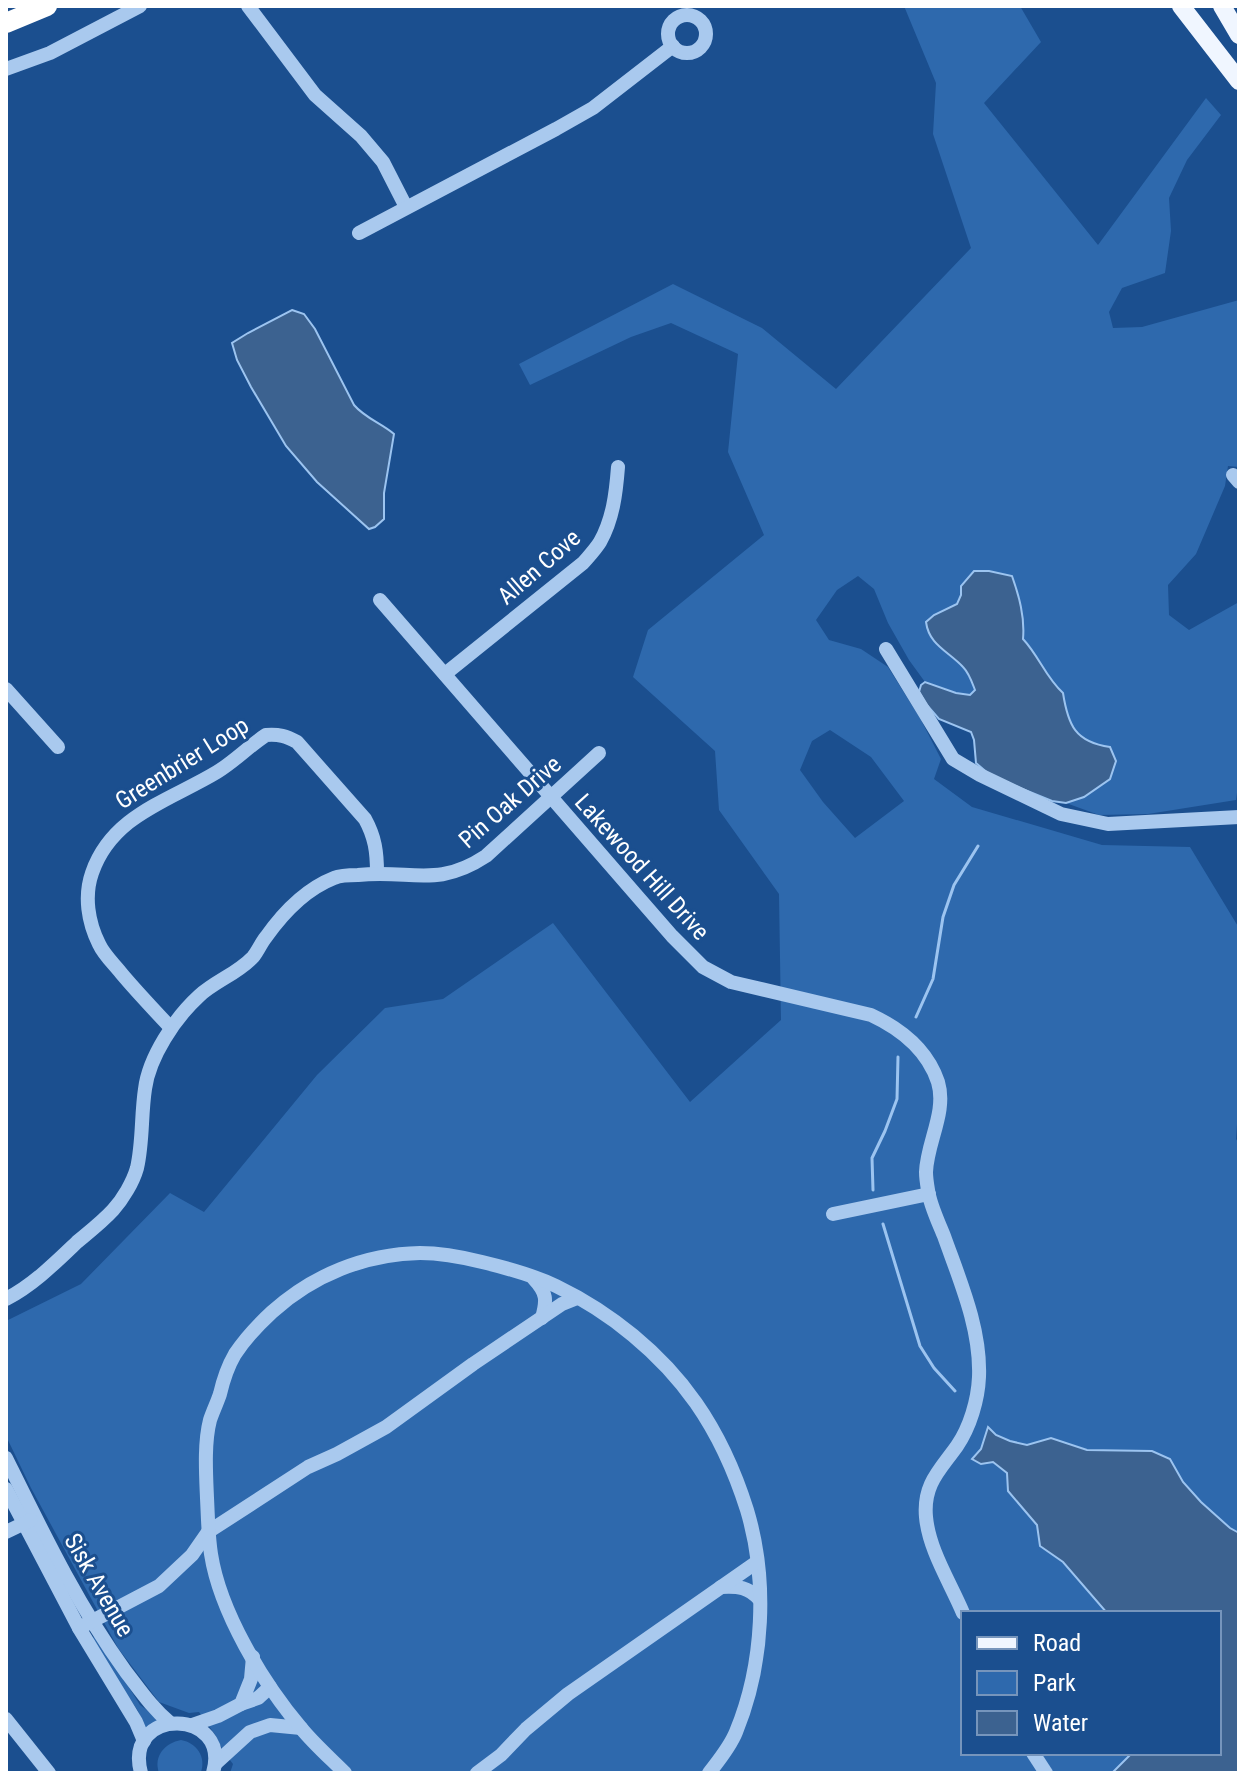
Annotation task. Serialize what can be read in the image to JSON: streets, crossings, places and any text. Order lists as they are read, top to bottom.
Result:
{
  "streets": {
    "street": [
      "Allen Cove",
      "Greenbrier Loop",
      "Pin Oak Drive",
      "Lakewood Hill Drive",
      "Sisk Avenue"
    ]
  },
  "crossings": [
    ["Allen Cove", "Lakewood Hill Drive"],
    ["Greenbrier Loop", "Pin Oak Drive"],
    ["Pin Oak Drive", "Lakewood Hill Drive"]
  ],
  "legend": ["Road", "Park", "Water"]
}
